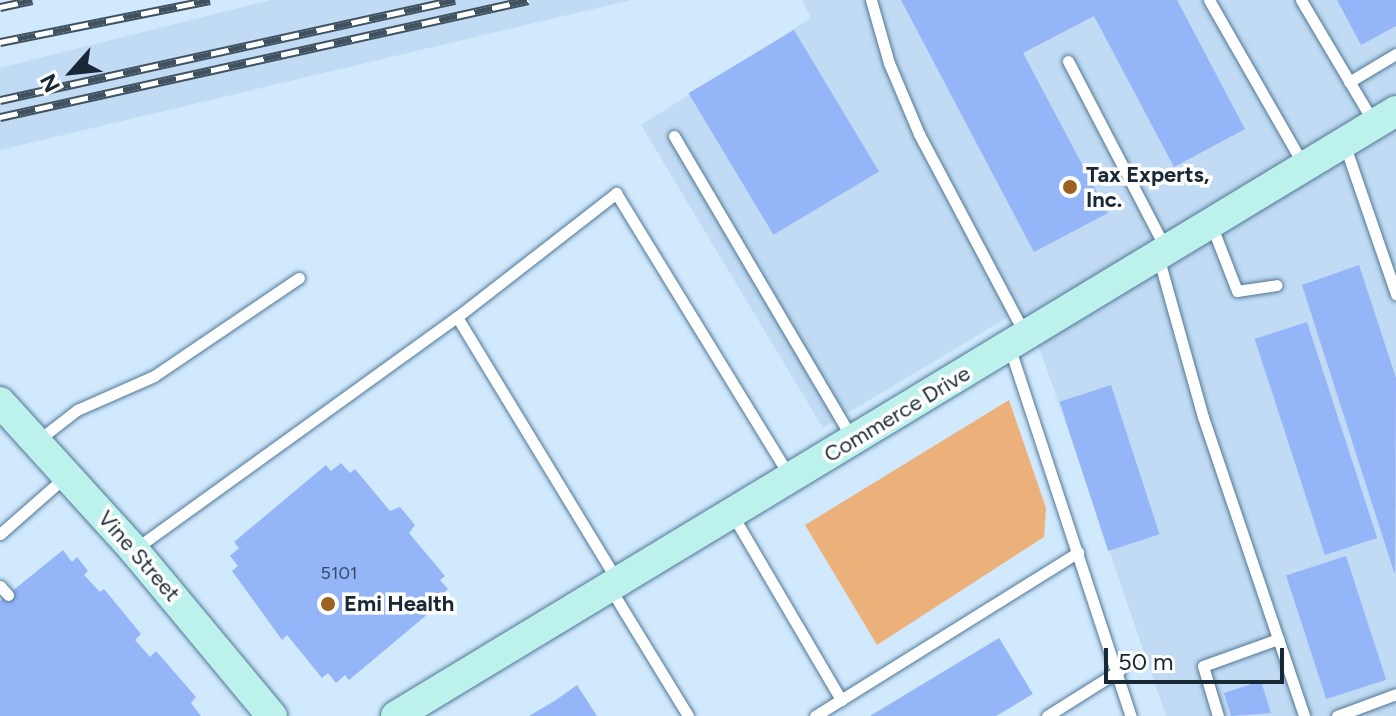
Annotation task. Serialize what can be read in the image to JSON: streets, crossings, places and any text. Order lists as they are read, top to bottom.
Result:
{
  "streets": {
    "street": ["Commerce Drive", "Vine Street"]
  },
  "places": ["Tax Experts, Inc.", "Emi Health"],
  "house_numbers": ["5101"],
  "scale_bar": "50 m",
  "north": "bottom left"
}
